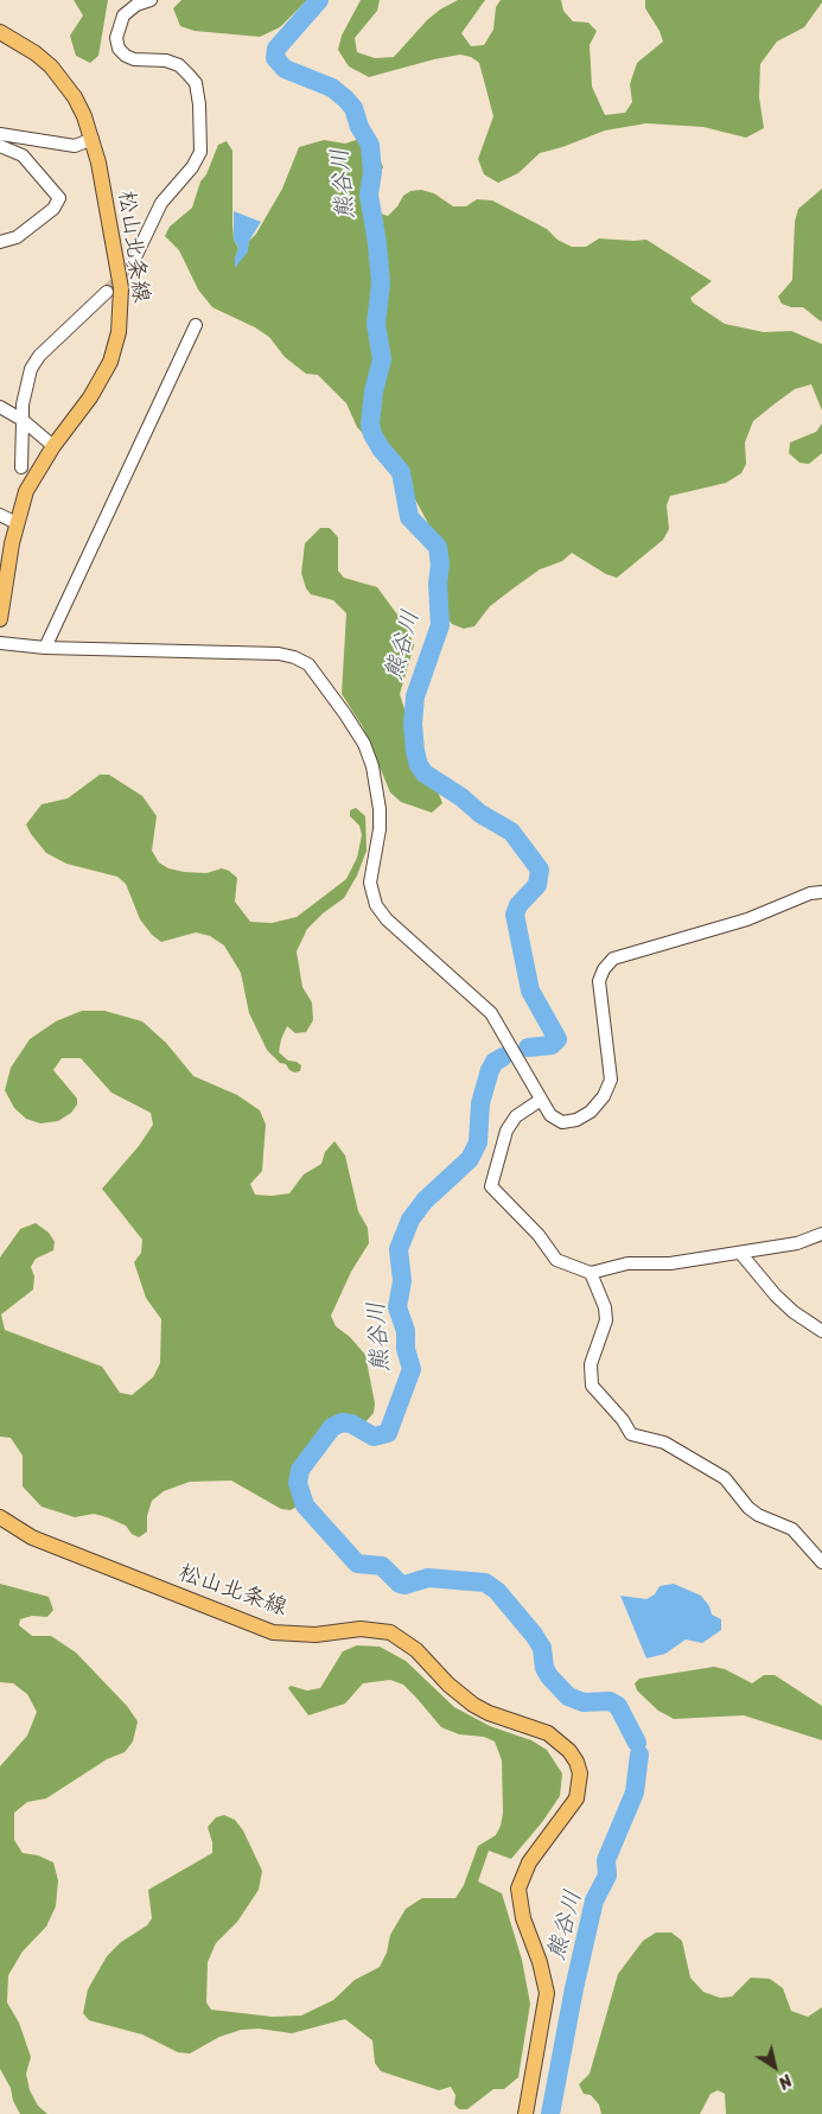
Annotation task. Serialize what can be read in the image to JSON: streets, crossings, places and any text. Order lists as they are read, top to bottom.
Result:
{
  "streets": {
    "main road": ["松山北条線"]
  },
  "water": ["熊谷川"],
  "north": "bottom right"
}
